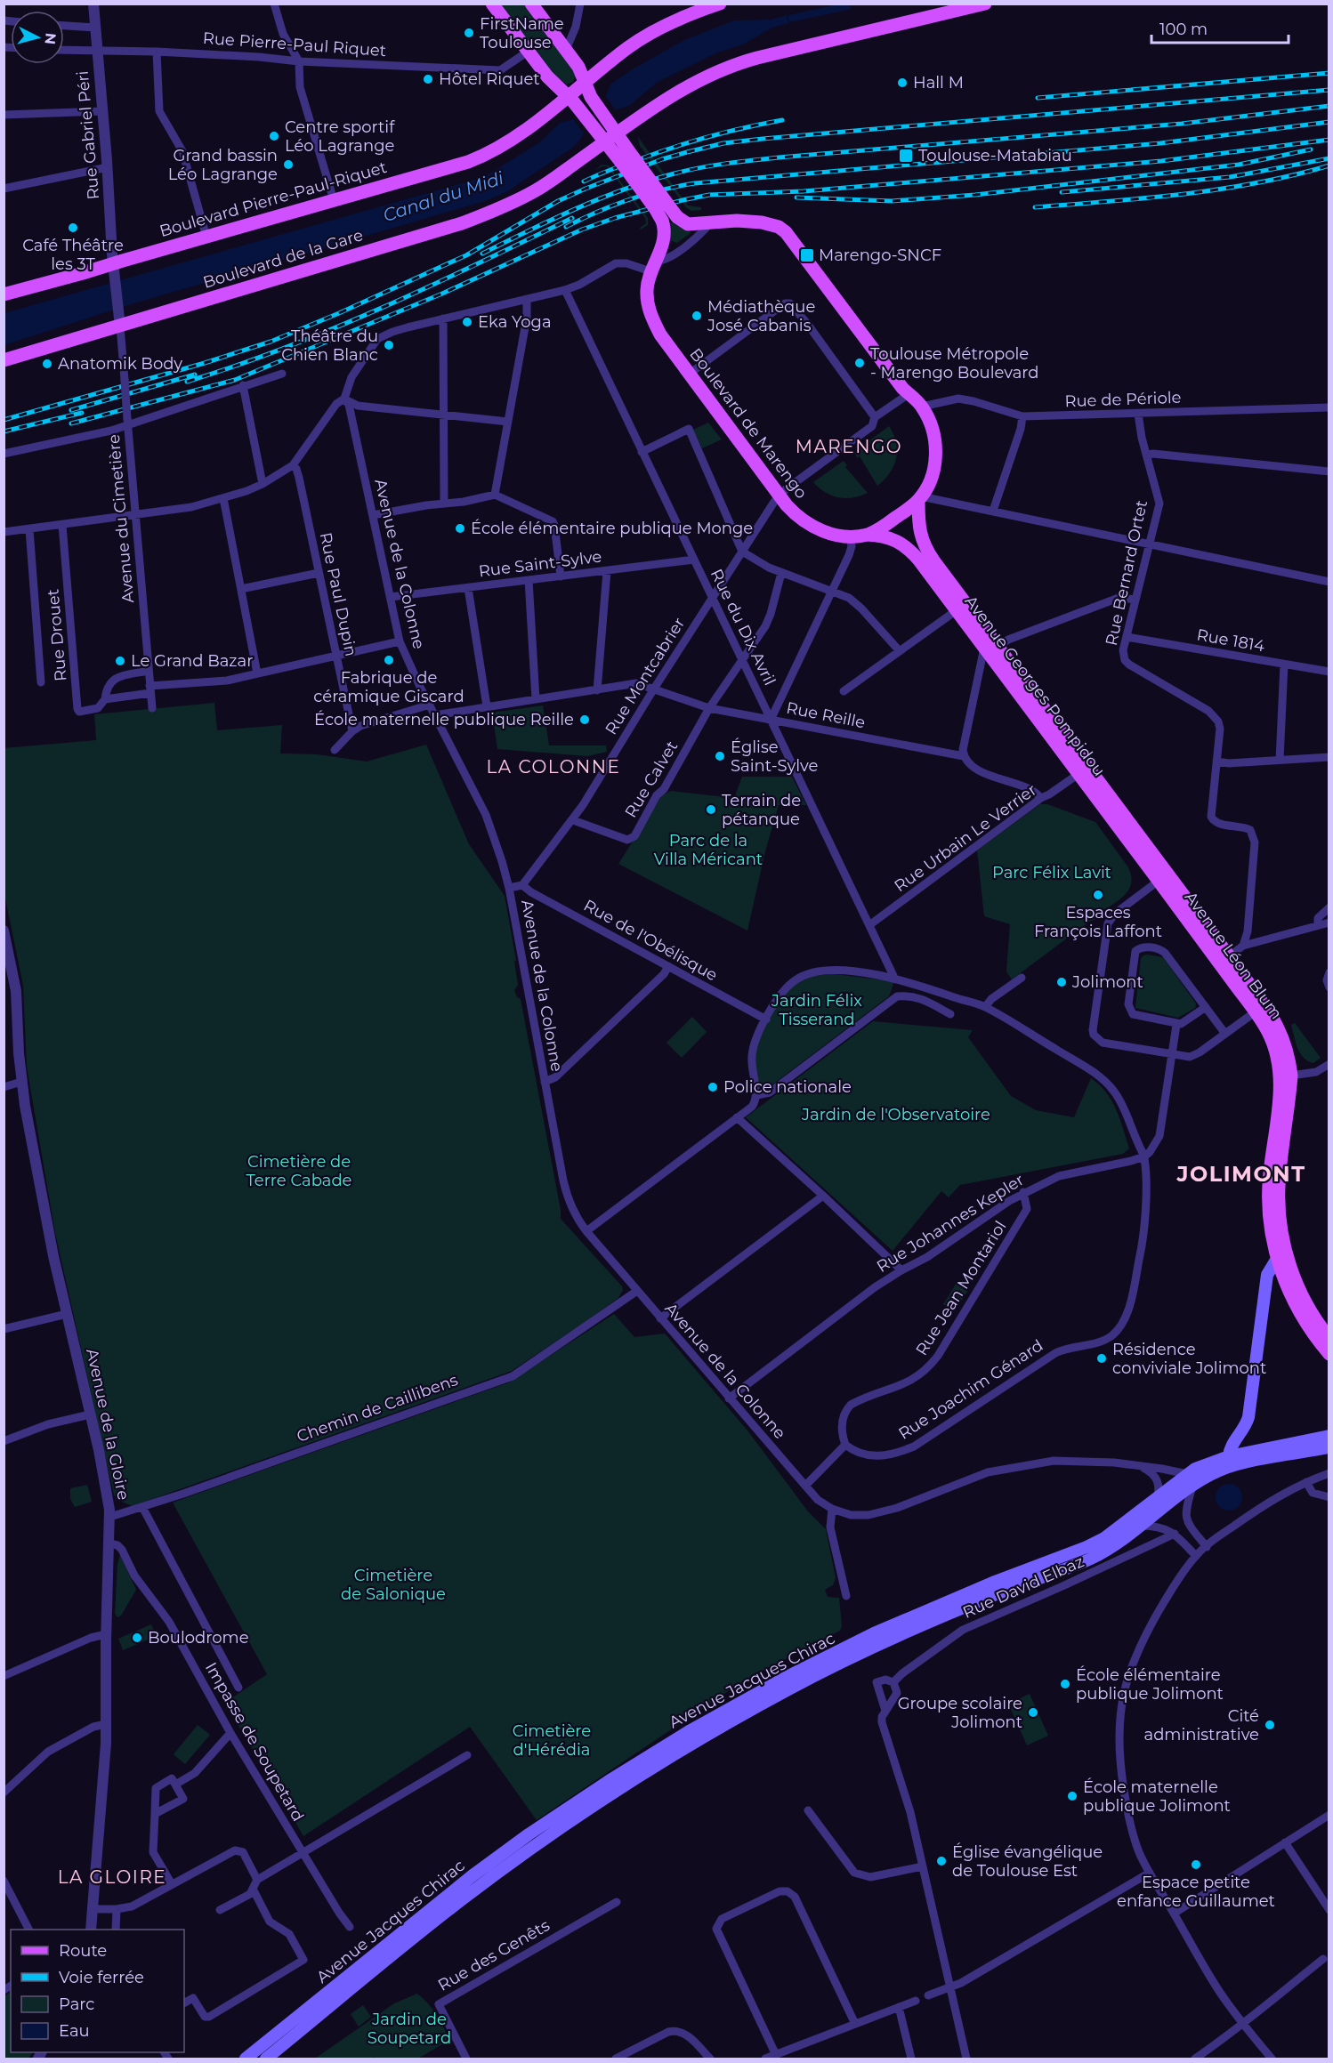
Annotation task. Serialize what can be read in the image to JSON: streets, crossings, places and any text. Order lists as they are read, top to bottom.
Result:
{
  "streets": {
    "main road": [
      "Boulevard Pierre-Paul-Riquet",
      "Boulevard de la Gare",
      "Boulevard de Marengo",
      "Avenue Georges Pompidou",
      "Avenue Léon Blum",
      "Avenue Jacques Chirac"
    ],
    "street": [
      "Rue Pierre-Paul Riquet",
      "Rue Gabriel Péri",
      "Rue de Périole",
      "Avenue du Cimetière",
      "Avenue de la Colonne",
      "Rue Saint-Sylve",
      "Rue Bernard Ortet",
      "Rue Paul Dupin",
      "Rue du Dix Avril",
      "Rue Drouet",
      "Rue 1814",
      "Rue Montcabrier",
      "Rue Reille",
      "Rue Calvet",
      "Rue Urbain Le Verrier",
      "Rue de l'Obélisque",
      "Rue Johannes Kepler",
      "Rue Jean Montariol",
      "Rue Joachim Génard",
      "Chemin de Caillibens",
      "Avenue de la Gloire",
      "Rue David Elbaz",
      "Impasse de Soupetard",
      "Rue des Genêts"
    ]
  },
  "crossings": [
    ["Rue Pierre-Paul Riquet", "Rue Gabriel Péri"],
    ["Rue Gabriel Péri", "Boulevard Pierre-Paul-Riquet"],
    ["Rue Gabriel Péri", "Boulevard de la Gare"],
    ["Rue Gabriel Péri", "Avenue du Cimetière"],
    ["Boulevard de la Gare", "Avenue du Cimetière"],
    ["Rue de Périole", "Boulevard de Marengo"],
    ["Rue de Périole", "Rue Bernard Ortet"],
    ["Boulevard de Marengo", "Rue Montcabrier"],
    ["Boulevard de Marengo", "Avenue Georges Pompidou"],
    ["Avenue du Cimetière", "Rue Drouet"],
    ["Avenue de la Colonne", "Rue Saint-Sylve"],
    ["Avenue de la Colonne", "Rue Drouet"],
    ["Avenue de la Colonne", "Rue Reille"],
    ["Avenue de la Colonne", "Rue Johannes Kepler"],
    ["Avenue de la Colonne", "Chemin de Caillibens"],
    ["Rue Saint-Sylve", "Rue du Dix Avril"],
    ["Rue Bernard Ortet", "Rue 1814"],
    ["Rue Paul Dupin", "Rue Drouet"],
    ["Rue du Dix Avril", "Rue Montcabrier"],
    ["Rue du Dix Avril", "Rue Reille"],
    ["Rue du Dix Avril", "Rue Urbain Le Verrier"],
    ["Rue Montcabrier", "Rue Reille"],
    ["Rue Montcabrier", "Rue Calvet"],
    ["Rue Montcabrier", "Rue de l'Obélisque"],
    ["Avenue Georges Pompidou", "Rue Urbain Le Verrier"],
    ["Avenue Georges Pompidou", "Avenue Léon Blum"],
    ["Rue Reille", "Rue Calvet"],
    ["Rue Johannes Kepler", "Rue Jean Montariol"],
    ["Rue Johannes Kepler", "Rue Joachim Génard"],
    ["Rue Jean Montariol", "Rue Joachim Génard"],
    ["Chemin de Caillibens", "Avenue de la Gloire"],
    ["Avenue de la Gloire", "Impasse de Soupetard"]
  ],
  "districts": [
    "MARENGO",
    "LA COLONNE",
    "JOLIMONT",
    "LA GLOIRE"
  ],
  "water": ["Canal du Midi"],
  "parks": [
    "Parc de la Villa Méricant",
    "Parc Félix Lavit",
    "Jardin Félix Tisserand",
    "Jardin de l'Observatoire",
    "Cimetière de Terre Cabade",
    "Cimetière de Salonique",
    "Cimetière d'Hérédia",
    "Jardin de Soupetard"
  ],
  "places": {
    "other": [
      "FirstName Toulouse",
      "Hôtel Riquet",
      "Hall M",
      "Centre sportif Léo Lagrange",
      "Grand bassin Léo Lagrange",
      "Café Théâtre les 3T",
      "Médiathèque José Cabanis",
      "Eka Yoga",
      "Théâtre du Chien Blanc",
      "Toulouse Métropole - Marengo Boulevard",
      "Anatomik Body",
      "École élémentaire publique Monge",
      "Fabrique de céramique Giscard",
      "Le Grand Bazar",
      "École maternelle publique Reille",
      "Église Saint-Sylve",
      "Terrain de pétanque",
      "Espaces François Laffont",
      "Jolimont",
      "Police nationale",
      "Résidence conviviale Jolimont",
      "Boulodrome",
      "École élémentaire publique Jolimont",
      "Groupe scolaire Jolimont",
      "Cité administrative",
      "École maternelle publique Jolimont",
      "Église évangélique de Toulouse Est",
      "Espace petite enfance Guillaumet"
    ],
    "transit": ["Toulouse-Matabiau", "Marengo-SNCF"]
  },
  "legend": [
    "Route",
    "Voie ferrée",
    "Parc",
    "Eau"
  ],
  "scale_bar": "100 m",
  "north": "right"
}
